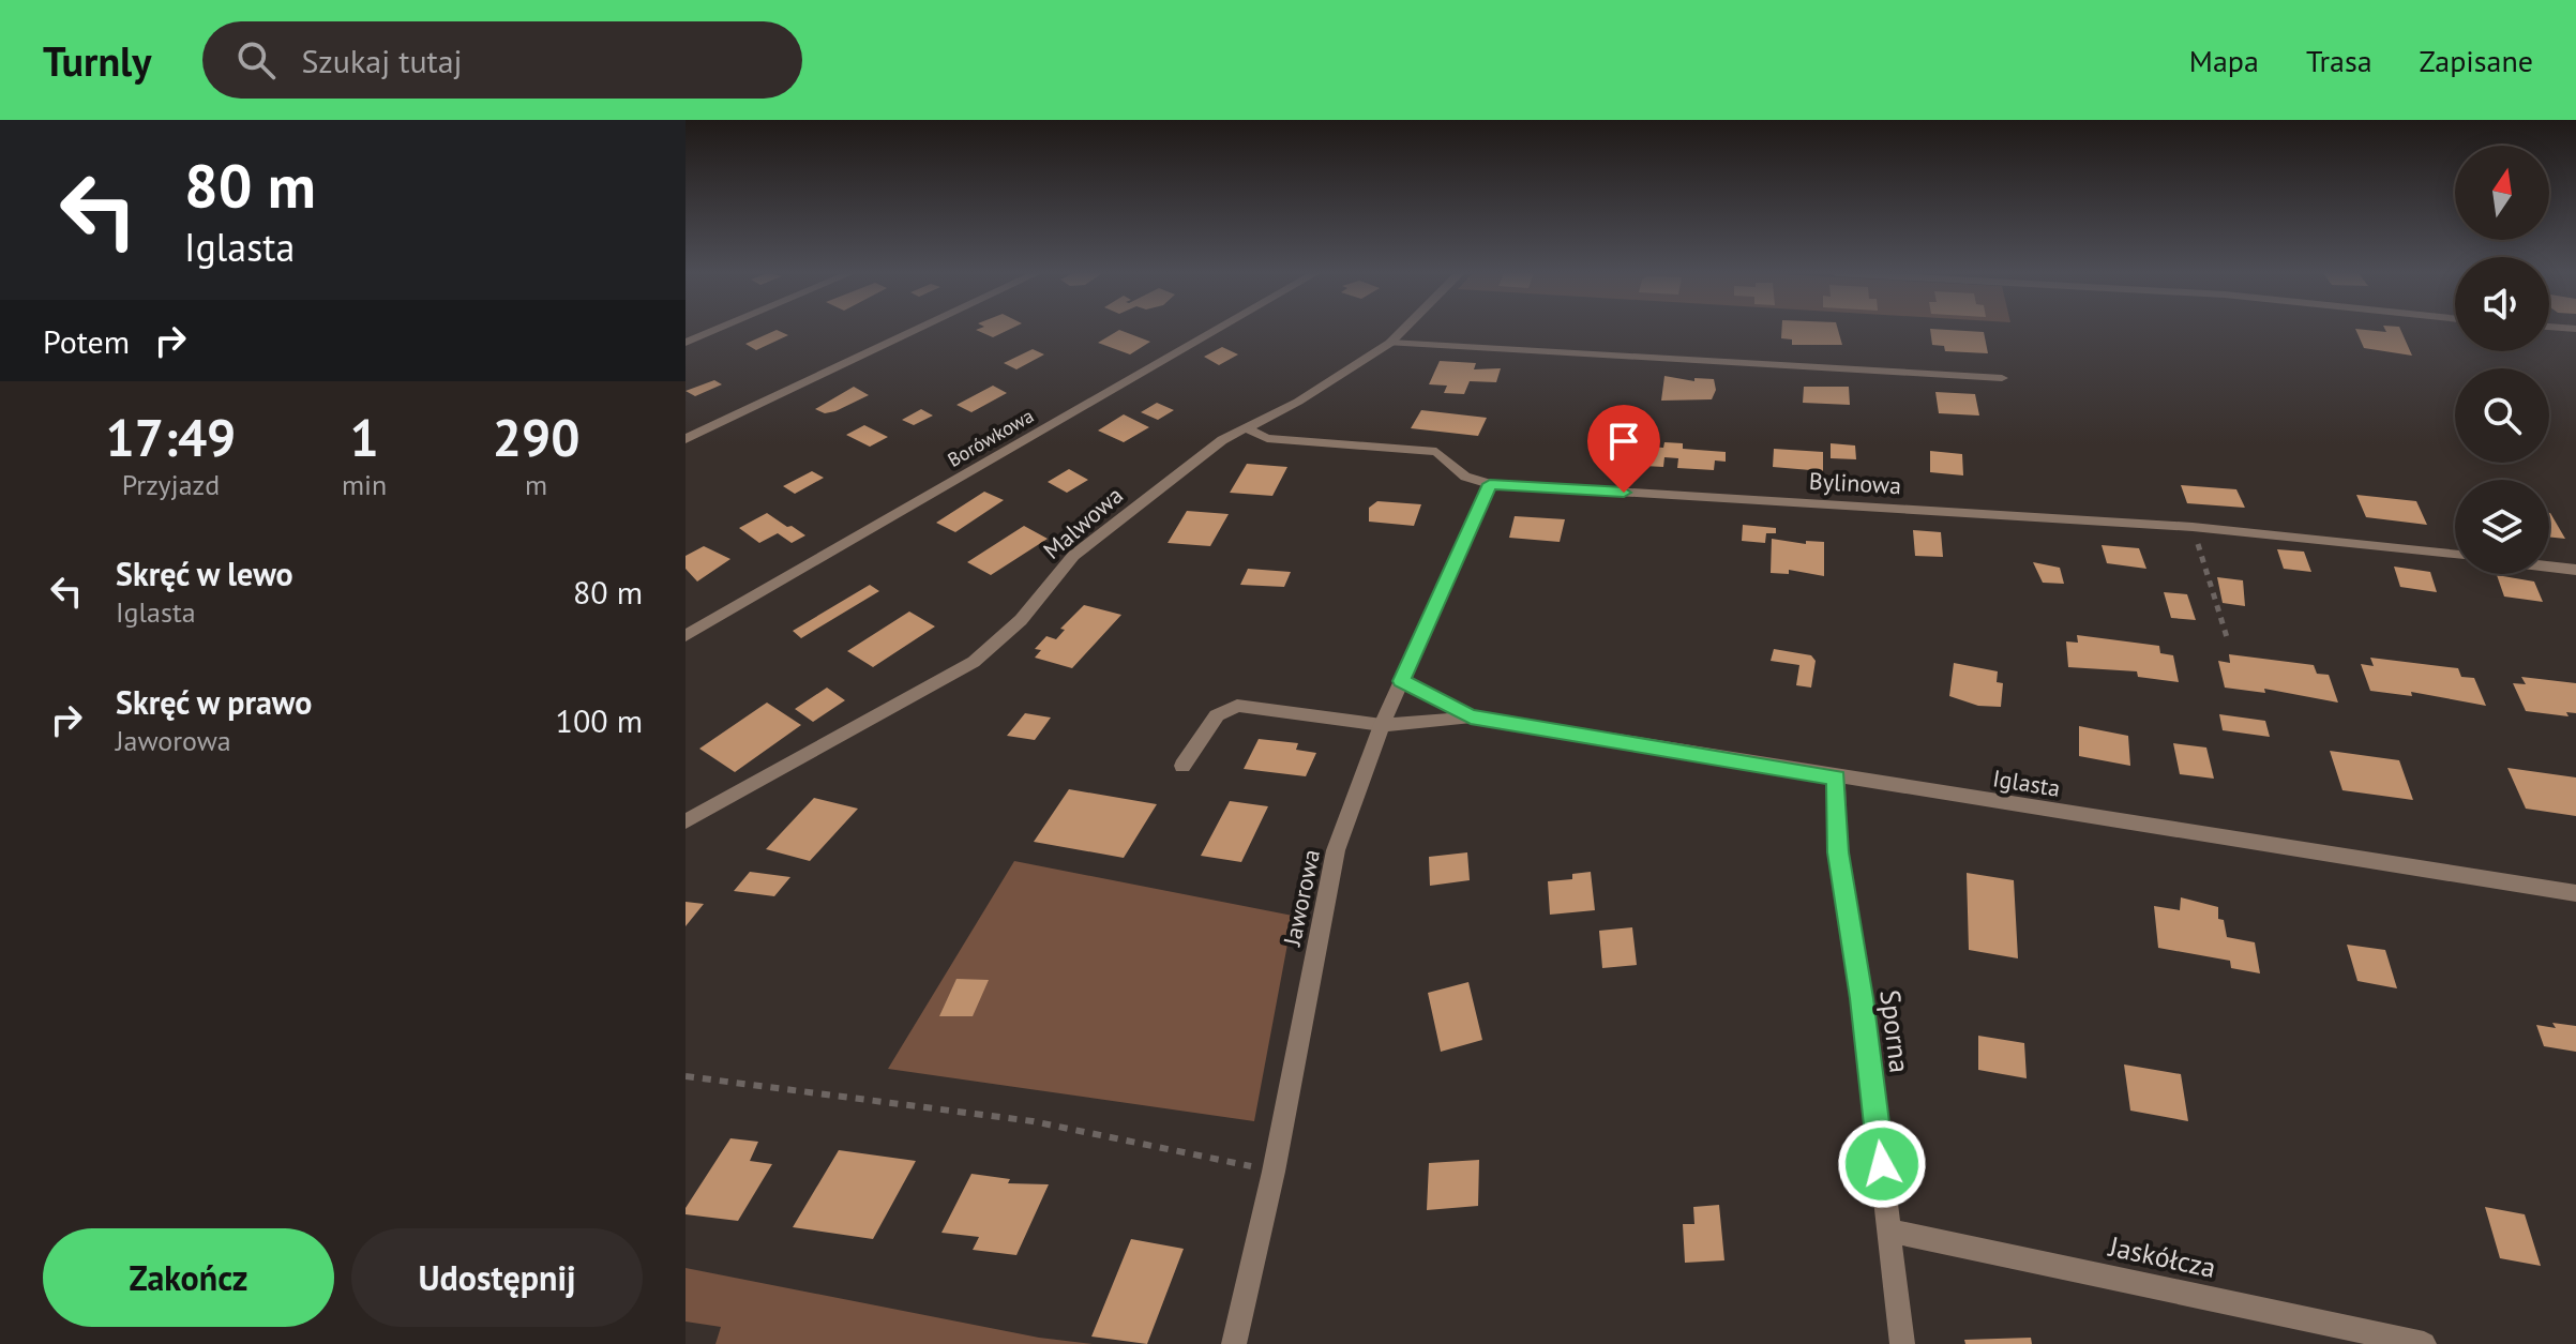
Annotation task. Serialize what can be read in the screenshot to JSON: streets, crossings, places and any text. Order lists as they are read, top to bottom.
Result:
{
  "streets": {
    "street": [
      "Borówkowa",
      "Bylinowa",
      "Malwowa",
      "Iglasta",
      "Jaworowa",
      "Sporna",
      "Jaskółcza"
    ]
  },
  "crossings": [
    ["Bylinowa", "Malwowa"],
    ["Bylinowa", "Jaworowa"],
    ["Iglasta", "Jaworowa"],
    ["Iglasta", "Sporna"],
    ["Sporna", "Jaskółcza"]
  ],
  "north": "top",
  "page": {
    "header": "Turnly",
    "search": "Szukaj tutaj",
    "nav": ["Mapa", "Trasa", "Zapisane"],
    "turn": ["80 m", "Iglasta"],
    "then": "Potem",
    "eta": [
      "17:49",
      "Przyjazd",
      "1",
      "min",
      "290",
      "m"
    ],
    "list": [
      {
        "name": "Skręć w lewo",
        "note": "Iglasta",
        "value": "80 m"
      },
      {
        "name": "Skręć w prawo",
        "note": "Jaworowa",
        "value": "100 m"
      }
    ],
    "buttons": ["Zakończ", "Udostępnij"]
  }
}
